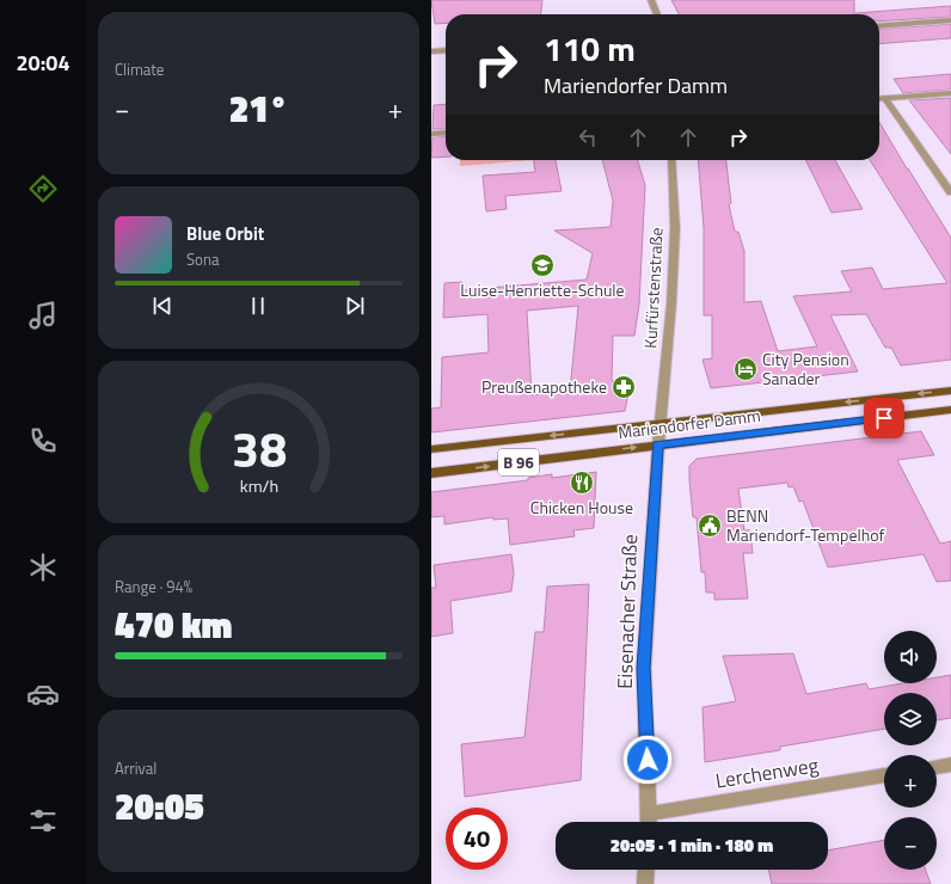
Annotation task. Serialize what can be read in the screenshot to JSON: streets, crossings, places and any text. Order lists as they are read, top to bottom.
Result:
{
  "streets": {
    "main road": ["Mariendorfer Damm", "B 96"],
    "street": ["Kurfürstenstraße", "Eisenacher Straße", "Lerchenweg"]
  },
  "crossings": [
    ["Kurfürstenstraße", "Mariendorfer Damm"],
    ["Kurfürstenstraße", "Eisenacher Straße"],
    ["Mariendorfer Damm", "Eisenacher Straße"],
    ["Eisenacher Straße", "Lerchenweg"]
  ],
  "places": {
    "school or university": ["Luise-Henriette-Schule"],
    "hotel": ["City Pension Sanader"],
    "pharmacy": ["Preußenapotheke"],
    "restaurant": ["Chicken House"],
    "public building": ["BENN Mariendorf-Tempelhof"]
  },
  "page": {
    "tabs": "20:04",
    "tile": [
      "Climate",
      ["Range · 94%", "470 km"],
      ["Arrival", "20:05"]
    ],
    "turn": ["110 m", "Mariendorfer Damm"],
    "heat": ["−", "21°", "+"],
    "song": ["Blue Orbit", "Sona"],
    "map_buttons": ["+", "−"],
    "limit": "40",
    "trip": "20:05 · 1 min · 180 m",
    "gauge": ["38", "km/h"]
  }
}
